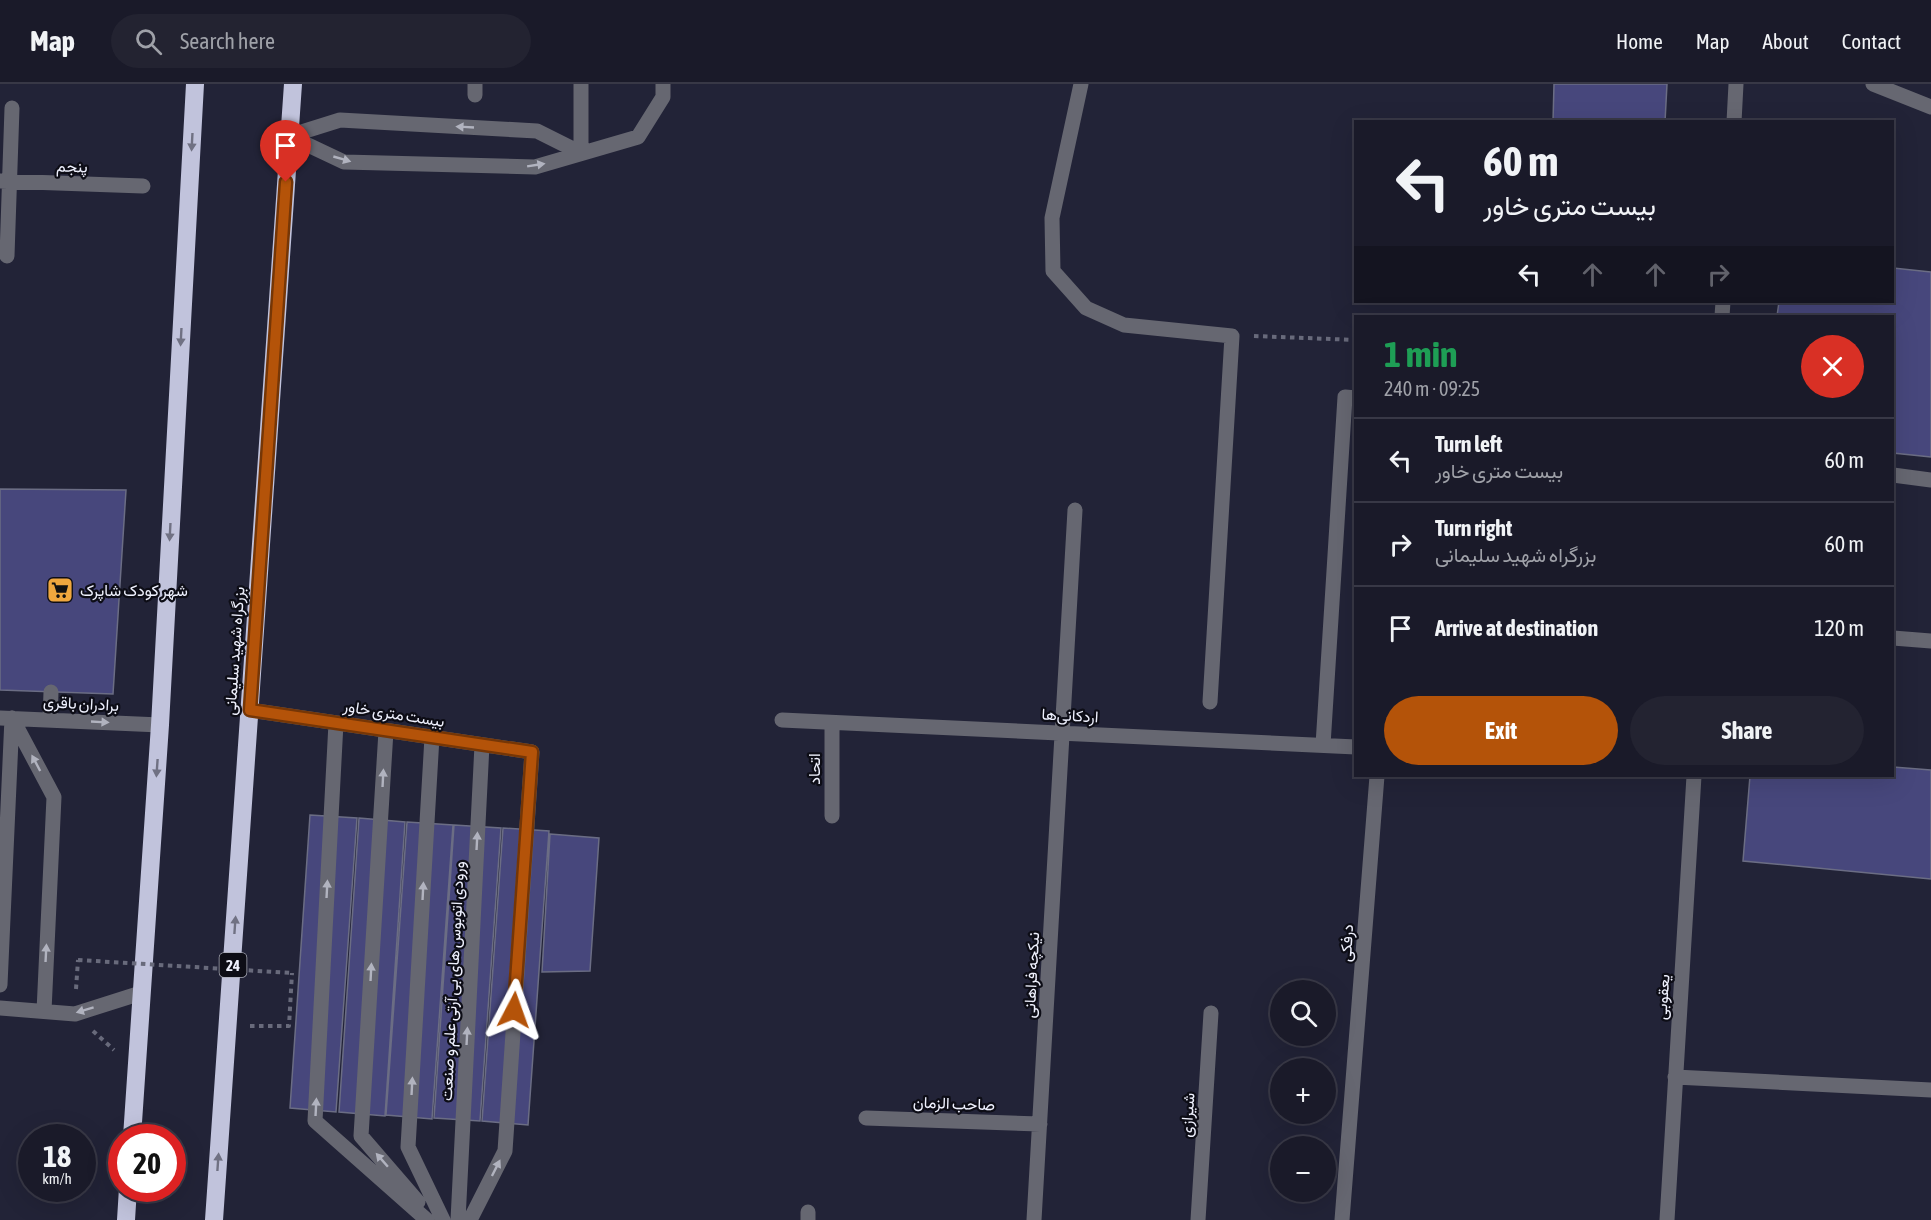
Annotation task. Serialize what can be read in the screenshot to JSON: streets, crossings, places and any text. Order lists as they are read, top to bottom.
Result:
{
  "streets": {
    "highway": ["بزرگراه شهید سلیمانی", "24"],
    "street": [
      "پنجم",
      "برادران باقری",
      "بیست متری خاور",
      "اردکانی‌ها",
      "اتحاد",
      "درفکی",
      "نیکچه فراهانی",
      "ورودی اتوبوس های بی آرتی علم و صنعت",
      "یعقوبی",
      "صاحب الزمان",
      "شیرازی"
    ]
  },
  "crossings": [
    ["بزرگراه شهید سلیمانی", "بیست متری خاور"],
    ["بیست متری خاور", "ورودی اتوبوس های بی آرتی علم و صنعت"],
    ["اردکانی‌ها", "اتحاد"],
    ["اردکانی‌ها", "نیکچه فراهانی"],
    ["نیکچه فراهانی", "صاحب الزمان"]
  ],
  "one_way": ["برادران باقری"],
  "places": {
    "supermarket": ["شهر کودک شاپرک"]
  },
  "page": {
    "header": "Map",
    "search": "Search here",
    "nav": [
      "Home",
      "Map",
      "About",
      "Contact"
    ],
    "turn": ["60 m", "بیست متری خاور"],
    "heading": ["1 min", "240 m · 09:25"],
    "list": [
      {
        "name": "Turn left",
        "note": "بیست متری خاور",
        "value": "60 m"
      },
      {
        "name": "Turn right",
        "note": "بزرگراه شهید سلیمانی",
        "value": "60 m"
      },
      {
        "name": "Arrive at destination",
        "value": "120 m"
      }
    ],
    "buttons": ["Exit", "Share"],
    "map_buttons": ["+", "−"],
    "speed": "18 km/h",
    "limit": "20"
  }
}
